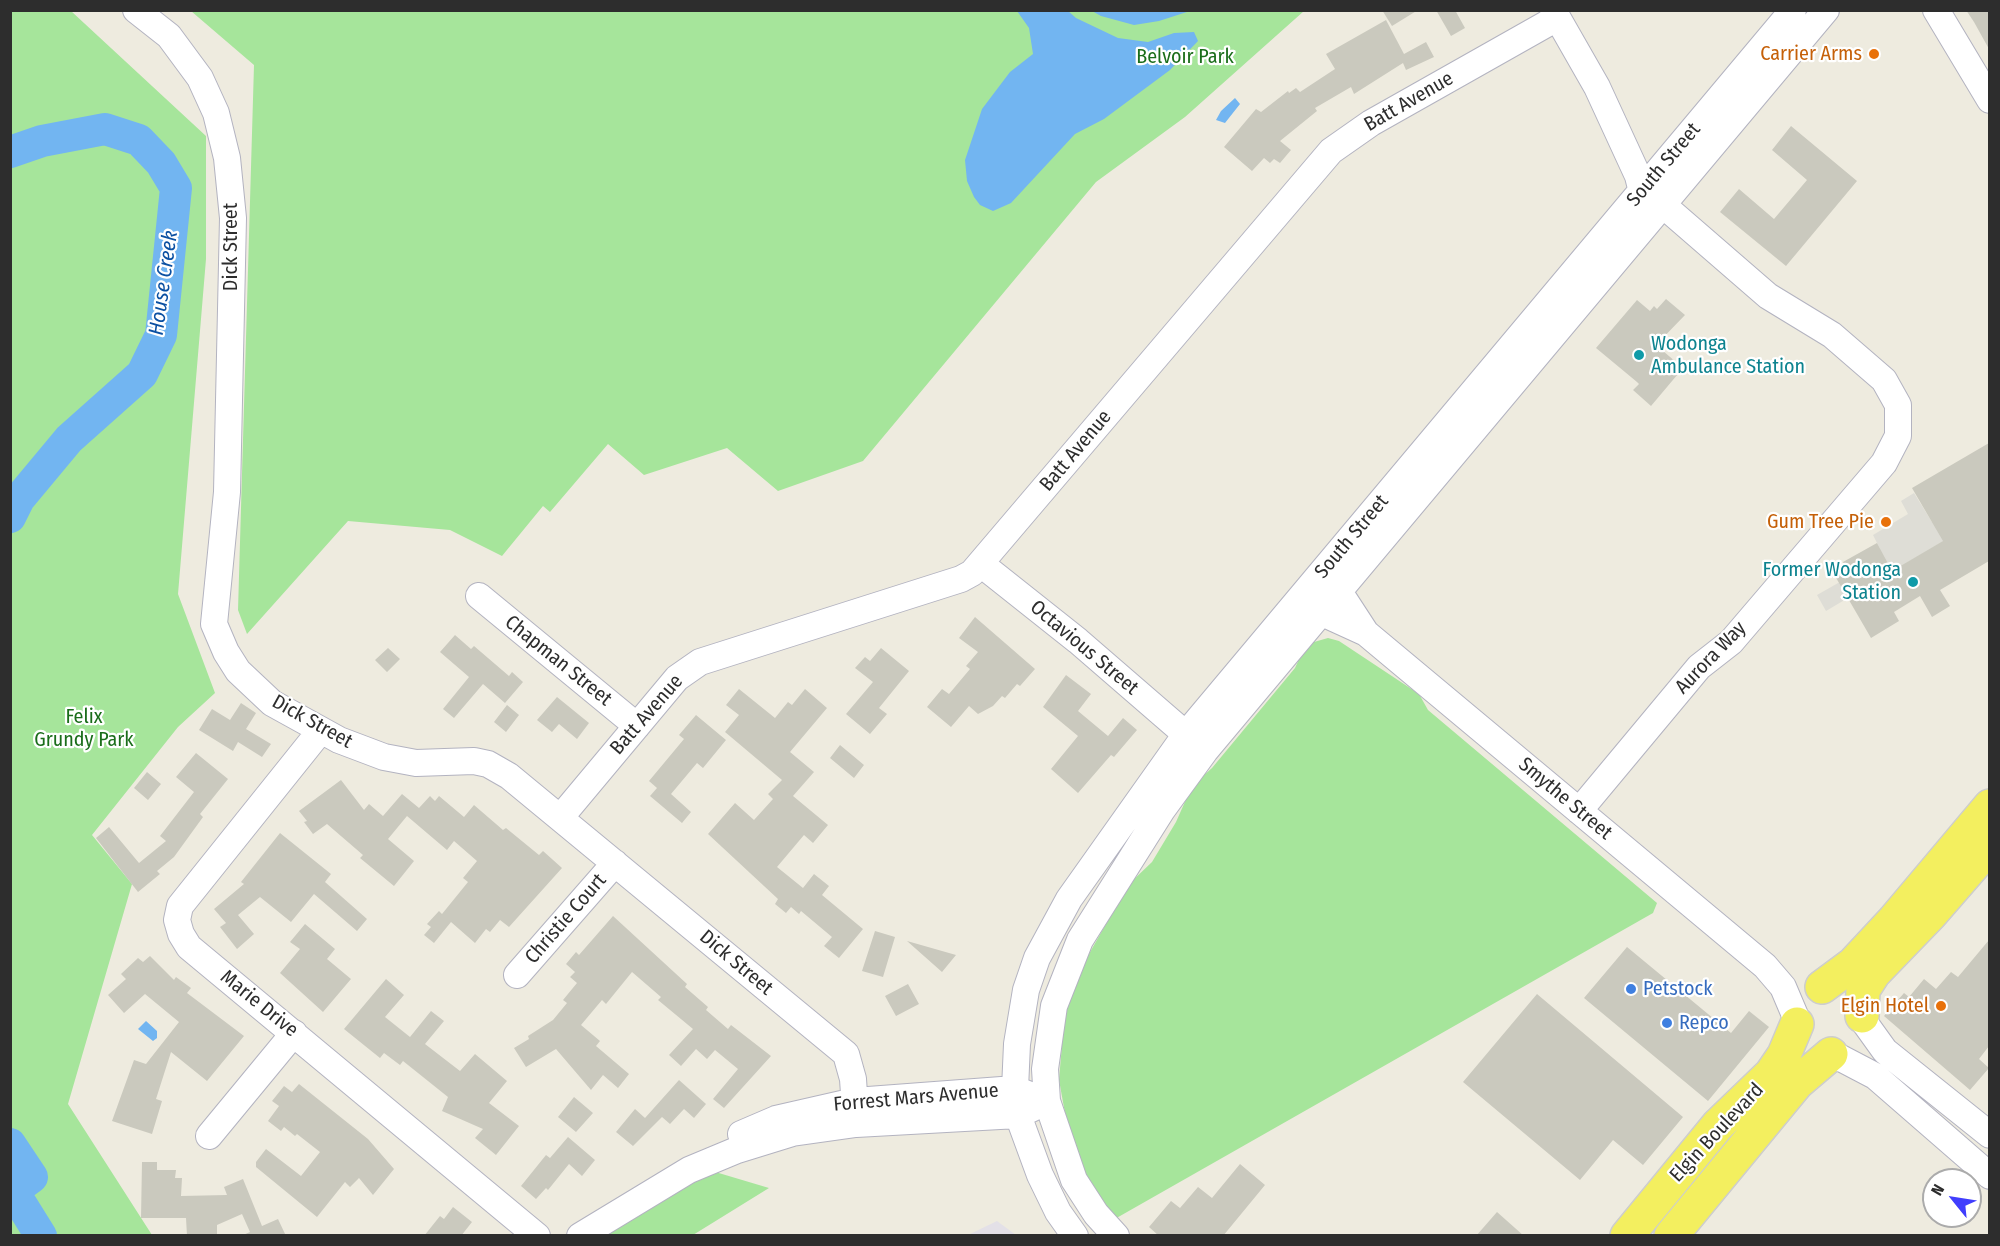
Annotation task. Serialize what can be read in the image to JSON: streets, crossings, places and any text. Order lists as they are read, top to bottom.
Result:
{
  "streets": {
    "main road": ["Elgin Boulevard"],
    "street": [
      "Batt Avenue",
      "South Street",
      "Dick Street",
      "Octavious Street",
      "Aurora Way",
      "Chapman Street",
      "Smythe Street",
      "Christie Court",
      "Marie Drive",
      "Forrest Mars Avenue"
    ]
  },
  "crossings": [
    ["Batt Avenue", "Dick Street"],
    ["Batt Avenue", "Octavious Street"],
    ["Batt Avenue", "Chapman Street"],
    ["South Street", "Octavious Street"],
    ["South Street", "Aurora Way"],
    ["South Street", "Smythe Street"],
    ["South Street", "Forrest Mars Avenue"],
    ["Dick Street", "Christie Court"],
    ["Dick Street", "Marie Drive"],
    ["Dick Street", "Forrest Mars Avenue"],
    ["Aurora Way", "Smythe Street"],
    ["Smythe Street", "Elgin Boulevard"]
  ],
  "water": ["House Creek"],
  "parks": ["Belvoir Park", "Felix Grundy Park"],
  "places": [
    "Carrier Arms",
    "Wodonga Ambulance Station",
    "Gum Tree Pie",
    "Former Wodonga Station",
    "Petstock",
    "Elgin Hotel",
    "Repco"
  ],
  "north": "top left"
}
